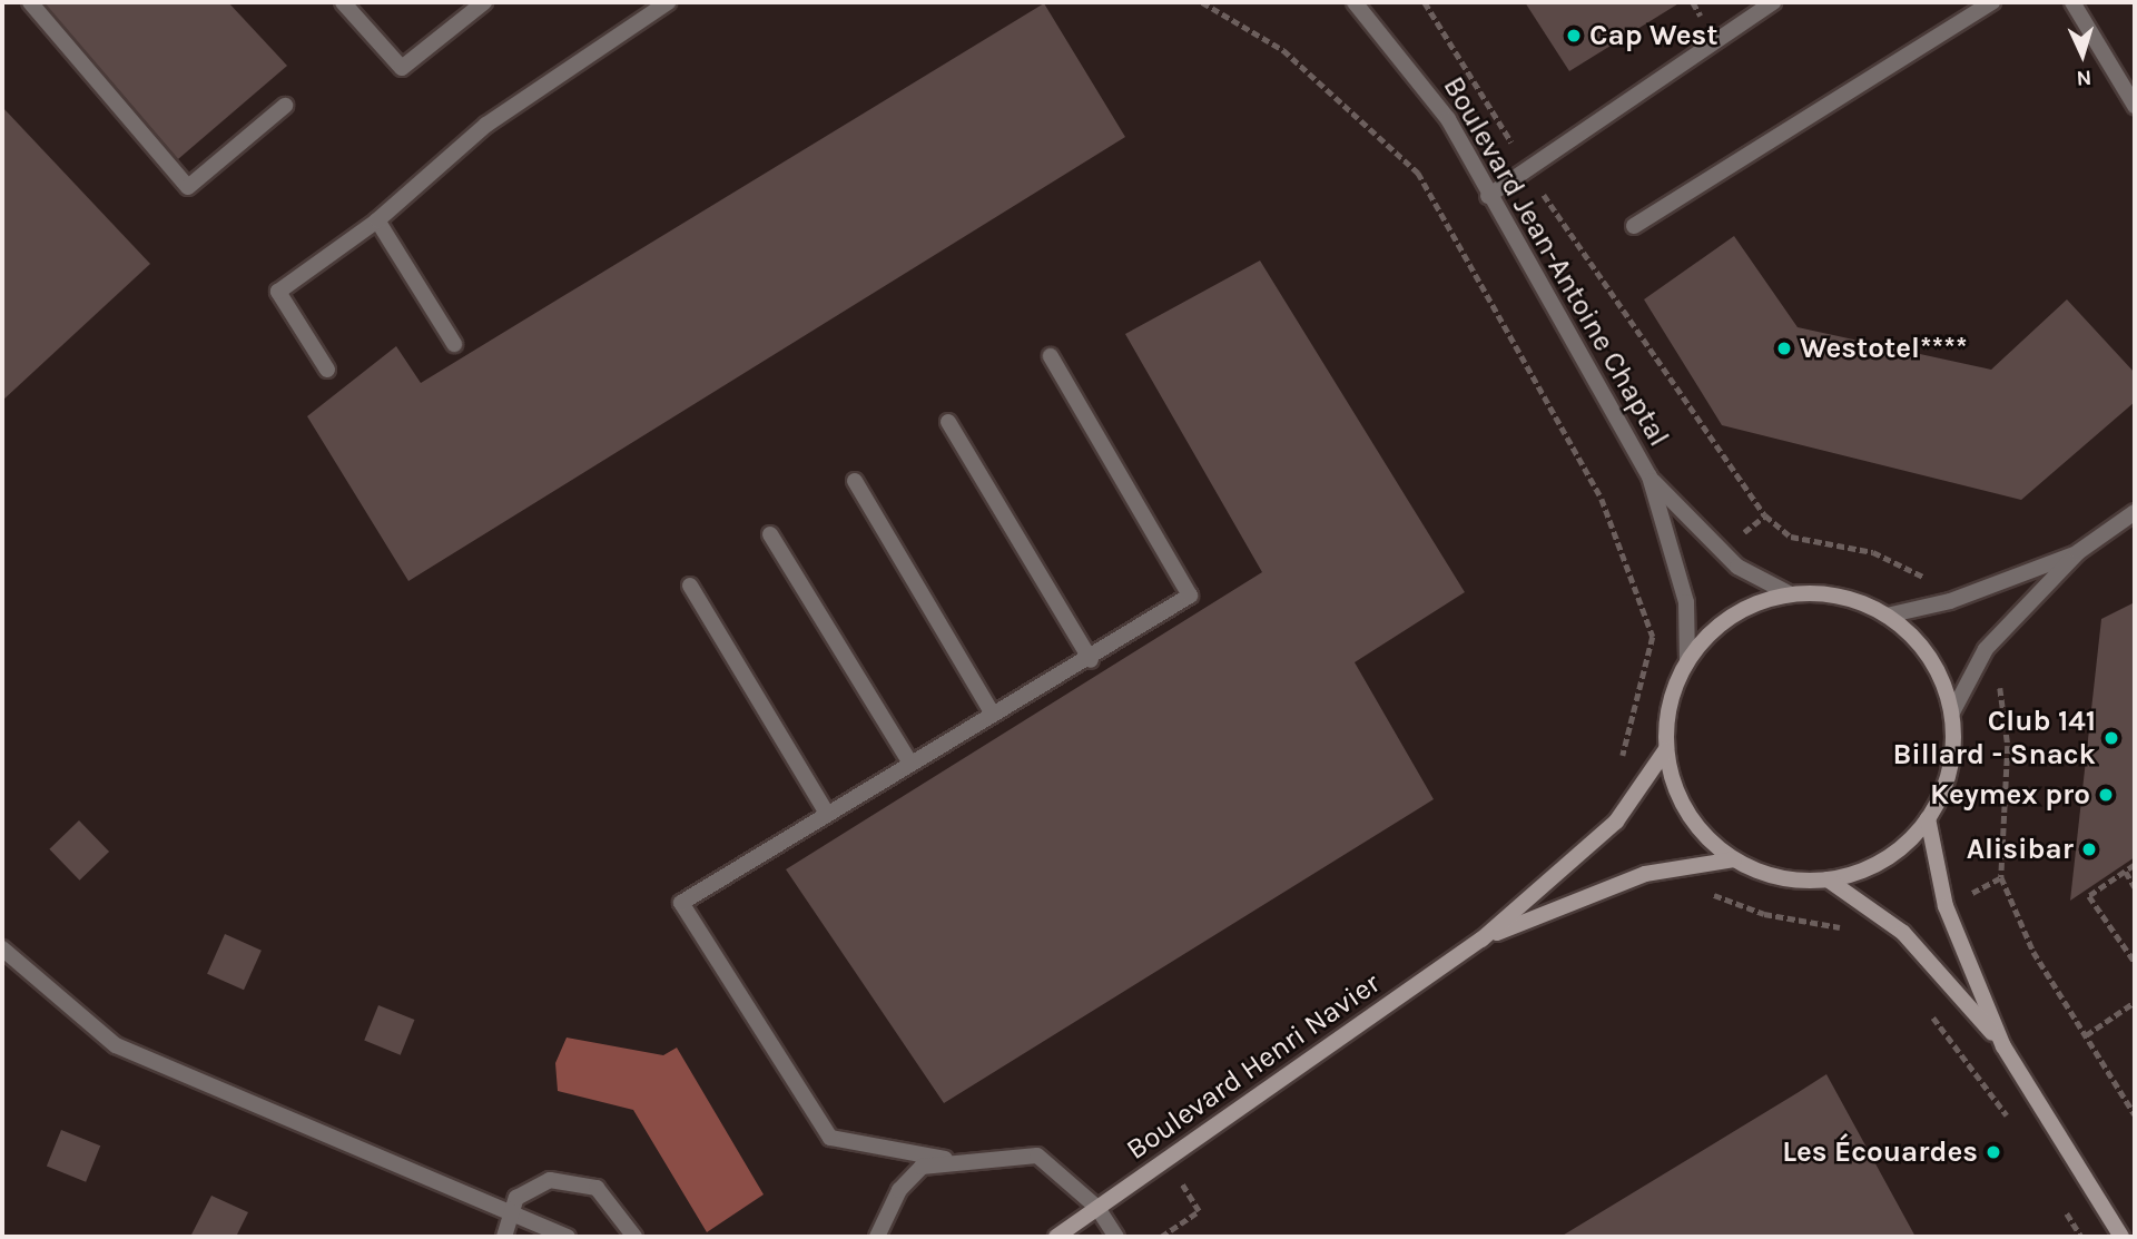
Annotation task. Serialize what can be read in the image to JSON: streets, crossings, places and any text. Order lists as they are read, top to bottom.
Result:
{
  "streets": {
    "main road": ["Boulevard Henri Navier"],
    "street": ["Boulevard Jean-Antoine Chaptal"]
  },
  "places": [
    "Cap West",
    "Westotel****",
    "Club 141 Billard - Snack",
    "Keymex pro",
    "Alisibar",
    "Les Écouardes"
  ],
  "north": "bottom"
}
